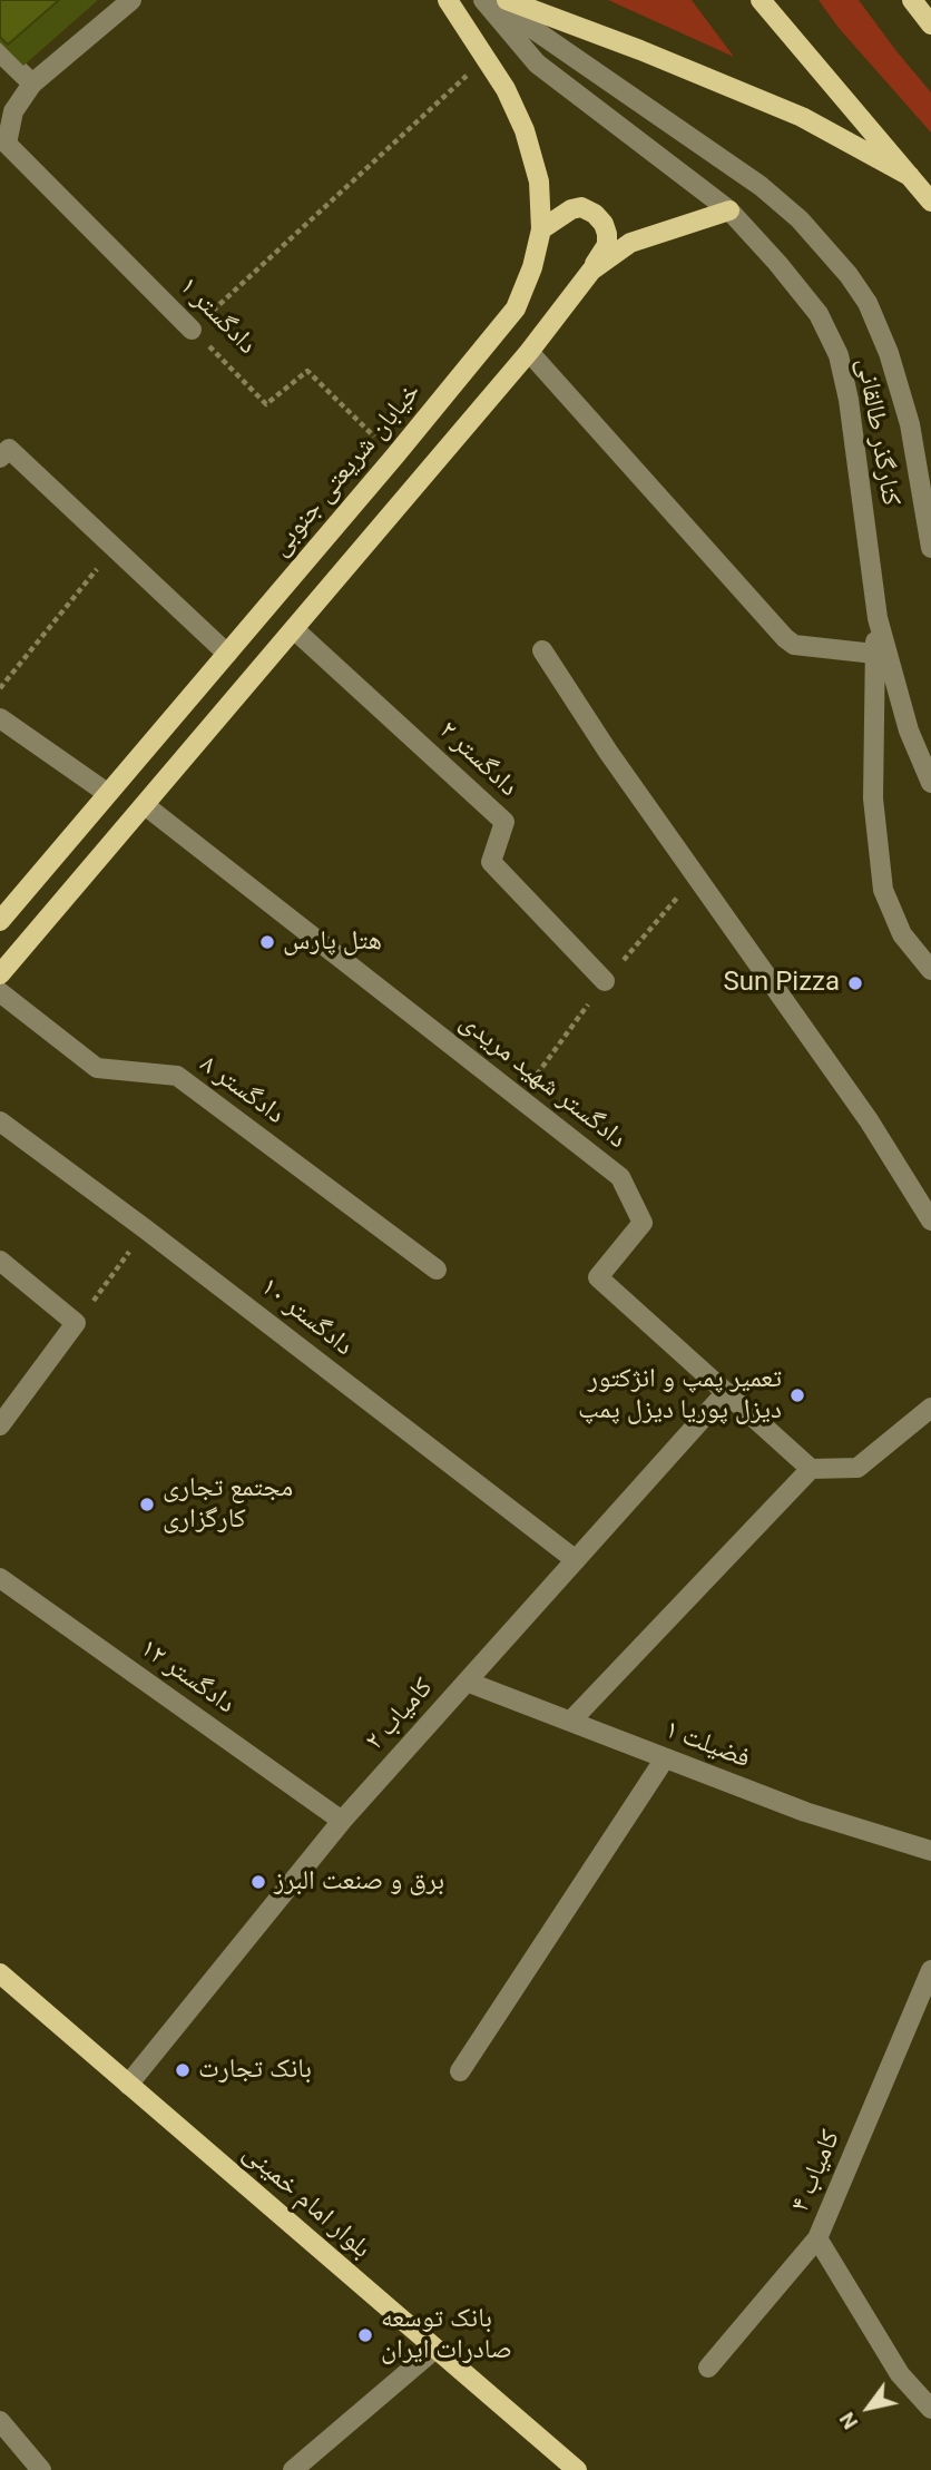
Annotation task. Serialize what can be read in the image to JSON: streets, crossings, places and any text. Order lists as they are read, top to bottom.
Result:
{
  "streets": {
    "main road": ["خیابان شریعتی جنوبی", "بلوار امام خمینی"],
    "street": [
      "دادگستر ۱",
      "کنارگذر طالقانی",
      "دادگستر ۲",
      "دادگستر شهید مریدی",
      "دادگستر ۸",
      "دادگستر ۱۰",
      "دادگستر ۱۲",
      "کامیاب ۲",
      "فضیلت ۱",
      "کامیاب ۴"
    ]
  },
  "crossings": [
    ["دادگستر ۱", "خیابان شریعتی جنوبی"],
    ["دادگستر شهید مریدی", "کامیاب ۲"],
    ["دادگستر ۱۰", "کامیاب ۲"],
    ["دادگستر ۱۲", "کامیاب ۲"],
    ["کامیاب ۲", "فضیلت ۱"],
    ["کامیاب ۲", "بلوار امام خمینی"]
  ],
  "places": [
    "هتل پارس",
    "Sun Pizza",
    "تعمیر پمپ و انژکتور دیزل پوریا دیزل پمپ",
    "مجتمع تجاری کارگزاری",
    "برق و صنعت البرز",
    "بانک تجارت",
    "بانک توسعه صادرات ایران"
  ],
  "north": "bottom left"
}
